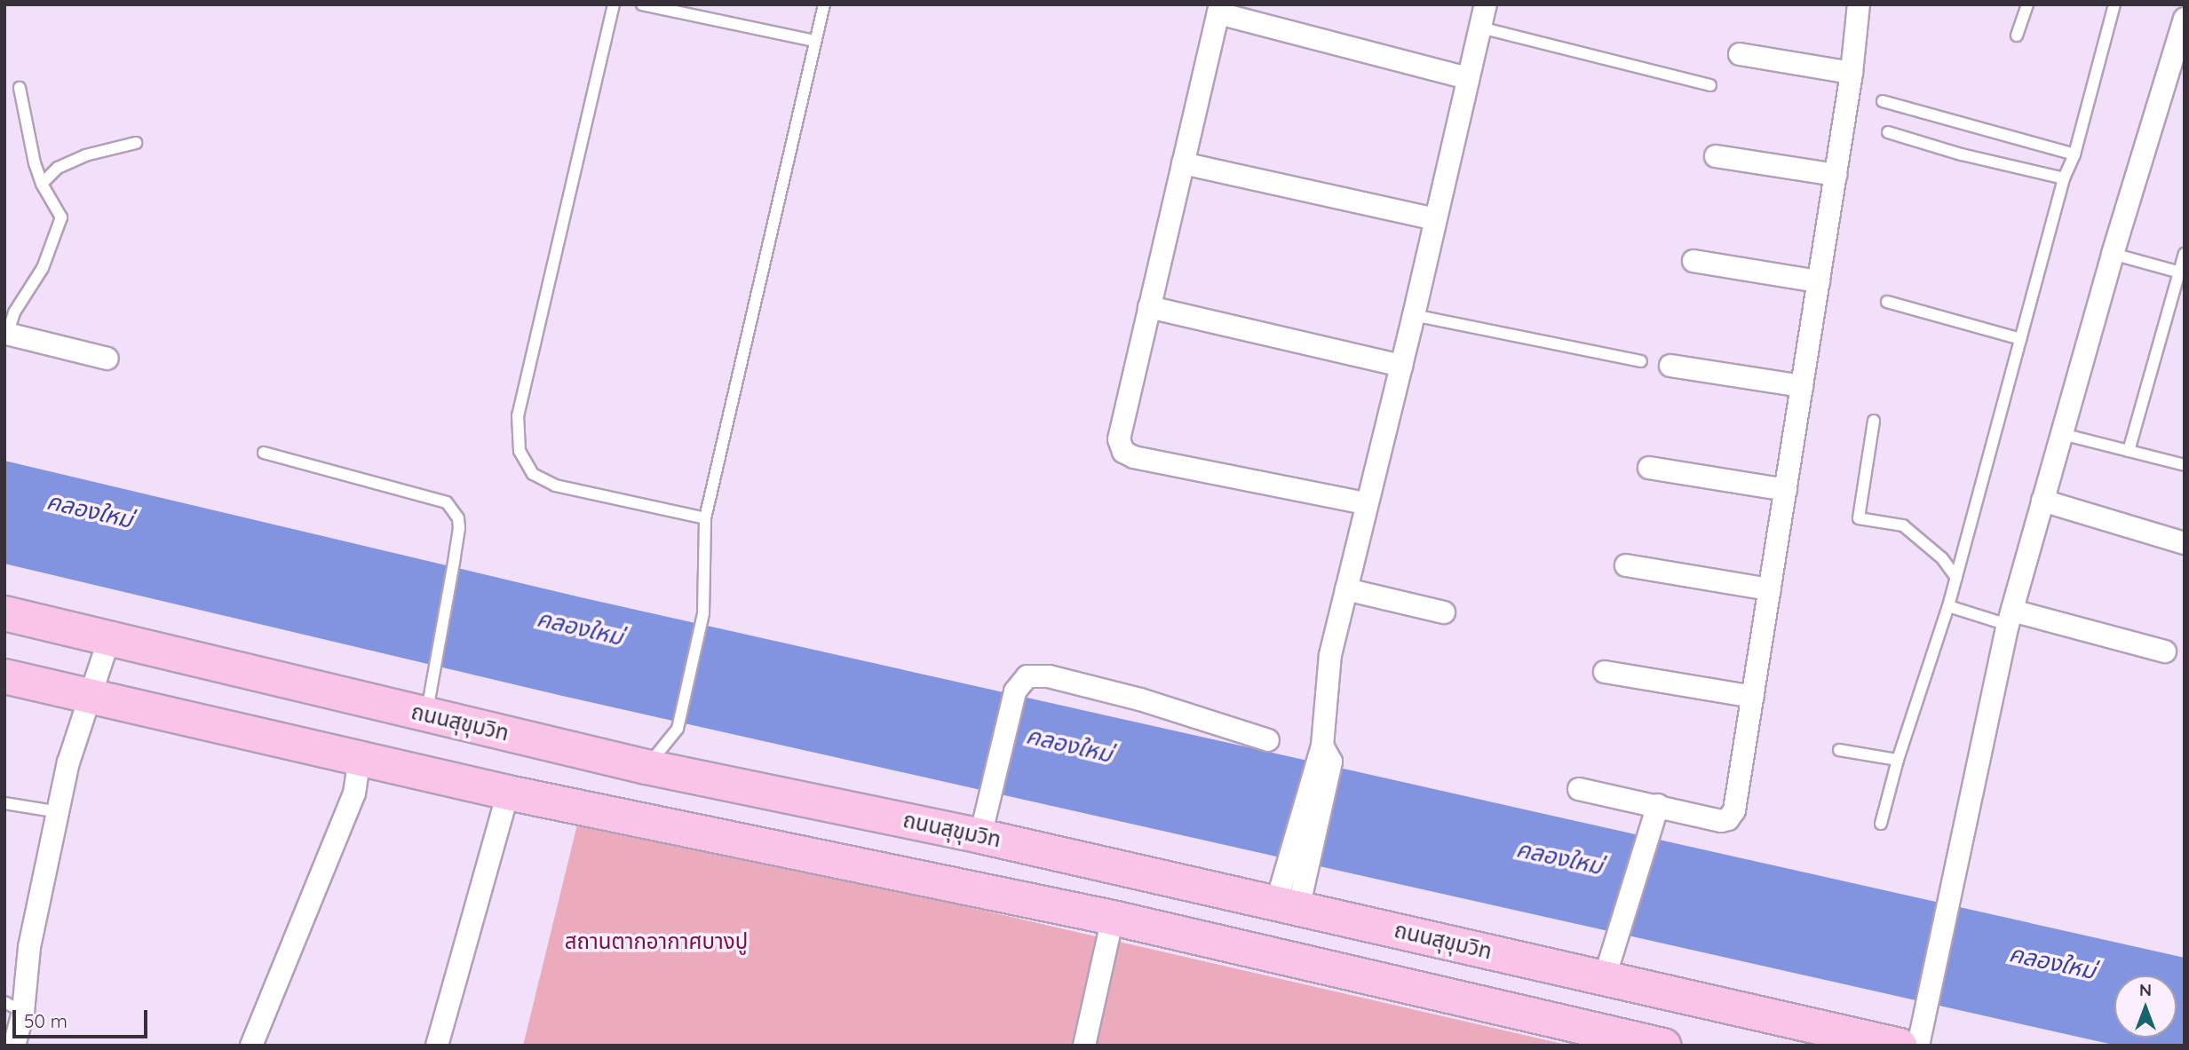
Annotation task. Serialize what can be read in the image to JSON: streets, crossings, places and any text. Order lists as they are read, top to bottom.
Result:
{
  "streets": {
    "highway": ["ถนนสุขุมวิท"]
  },
  "water": ["คลองใหม่"],
  "parks": ["สถานตากอากาศบางปู"],
  "scale_bar": "50 m",
  "north": "top"
}
